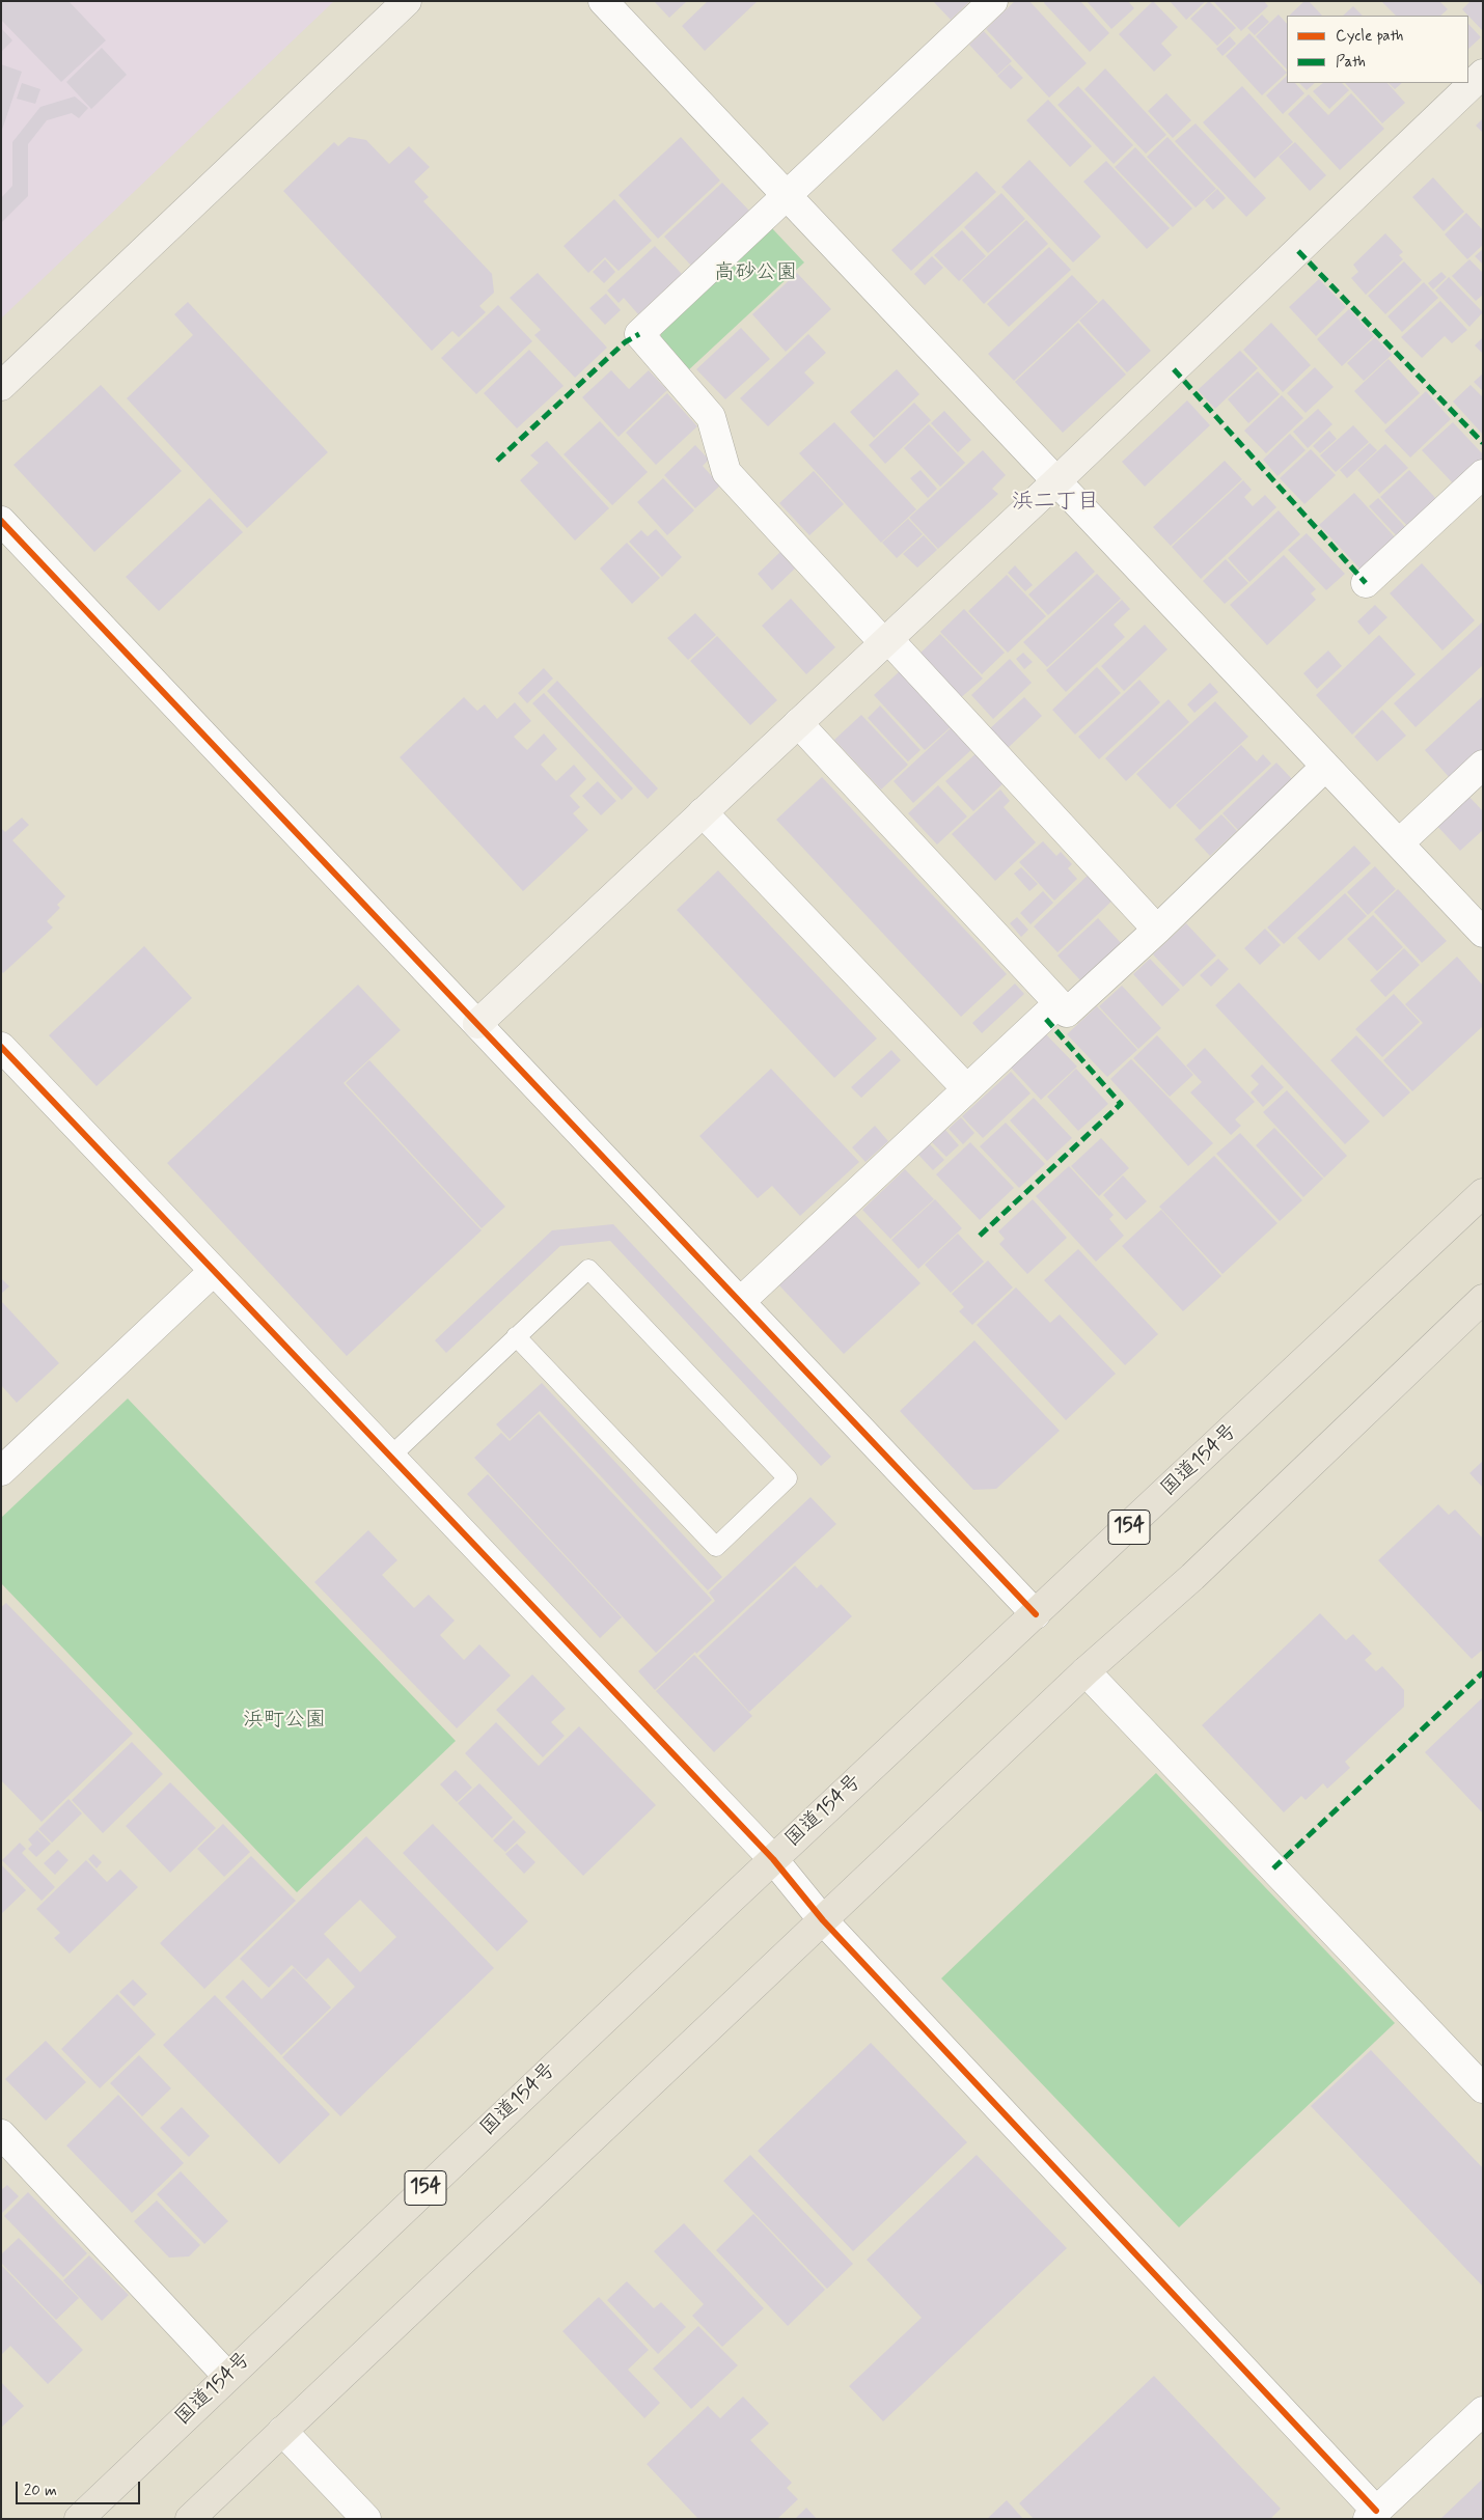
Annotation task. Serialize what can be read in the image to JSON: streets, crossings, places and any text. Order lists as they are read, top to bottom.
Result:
{
  "streets": {
    "highway": ["国道154号", "154"]
  },
  "districts": ["浜二丁目"],
  "parks": ["高砂公園", "浜町公園"],
  "legend": ["Cycle path", "Path"],
  "scale_bar": "20 m"
}
